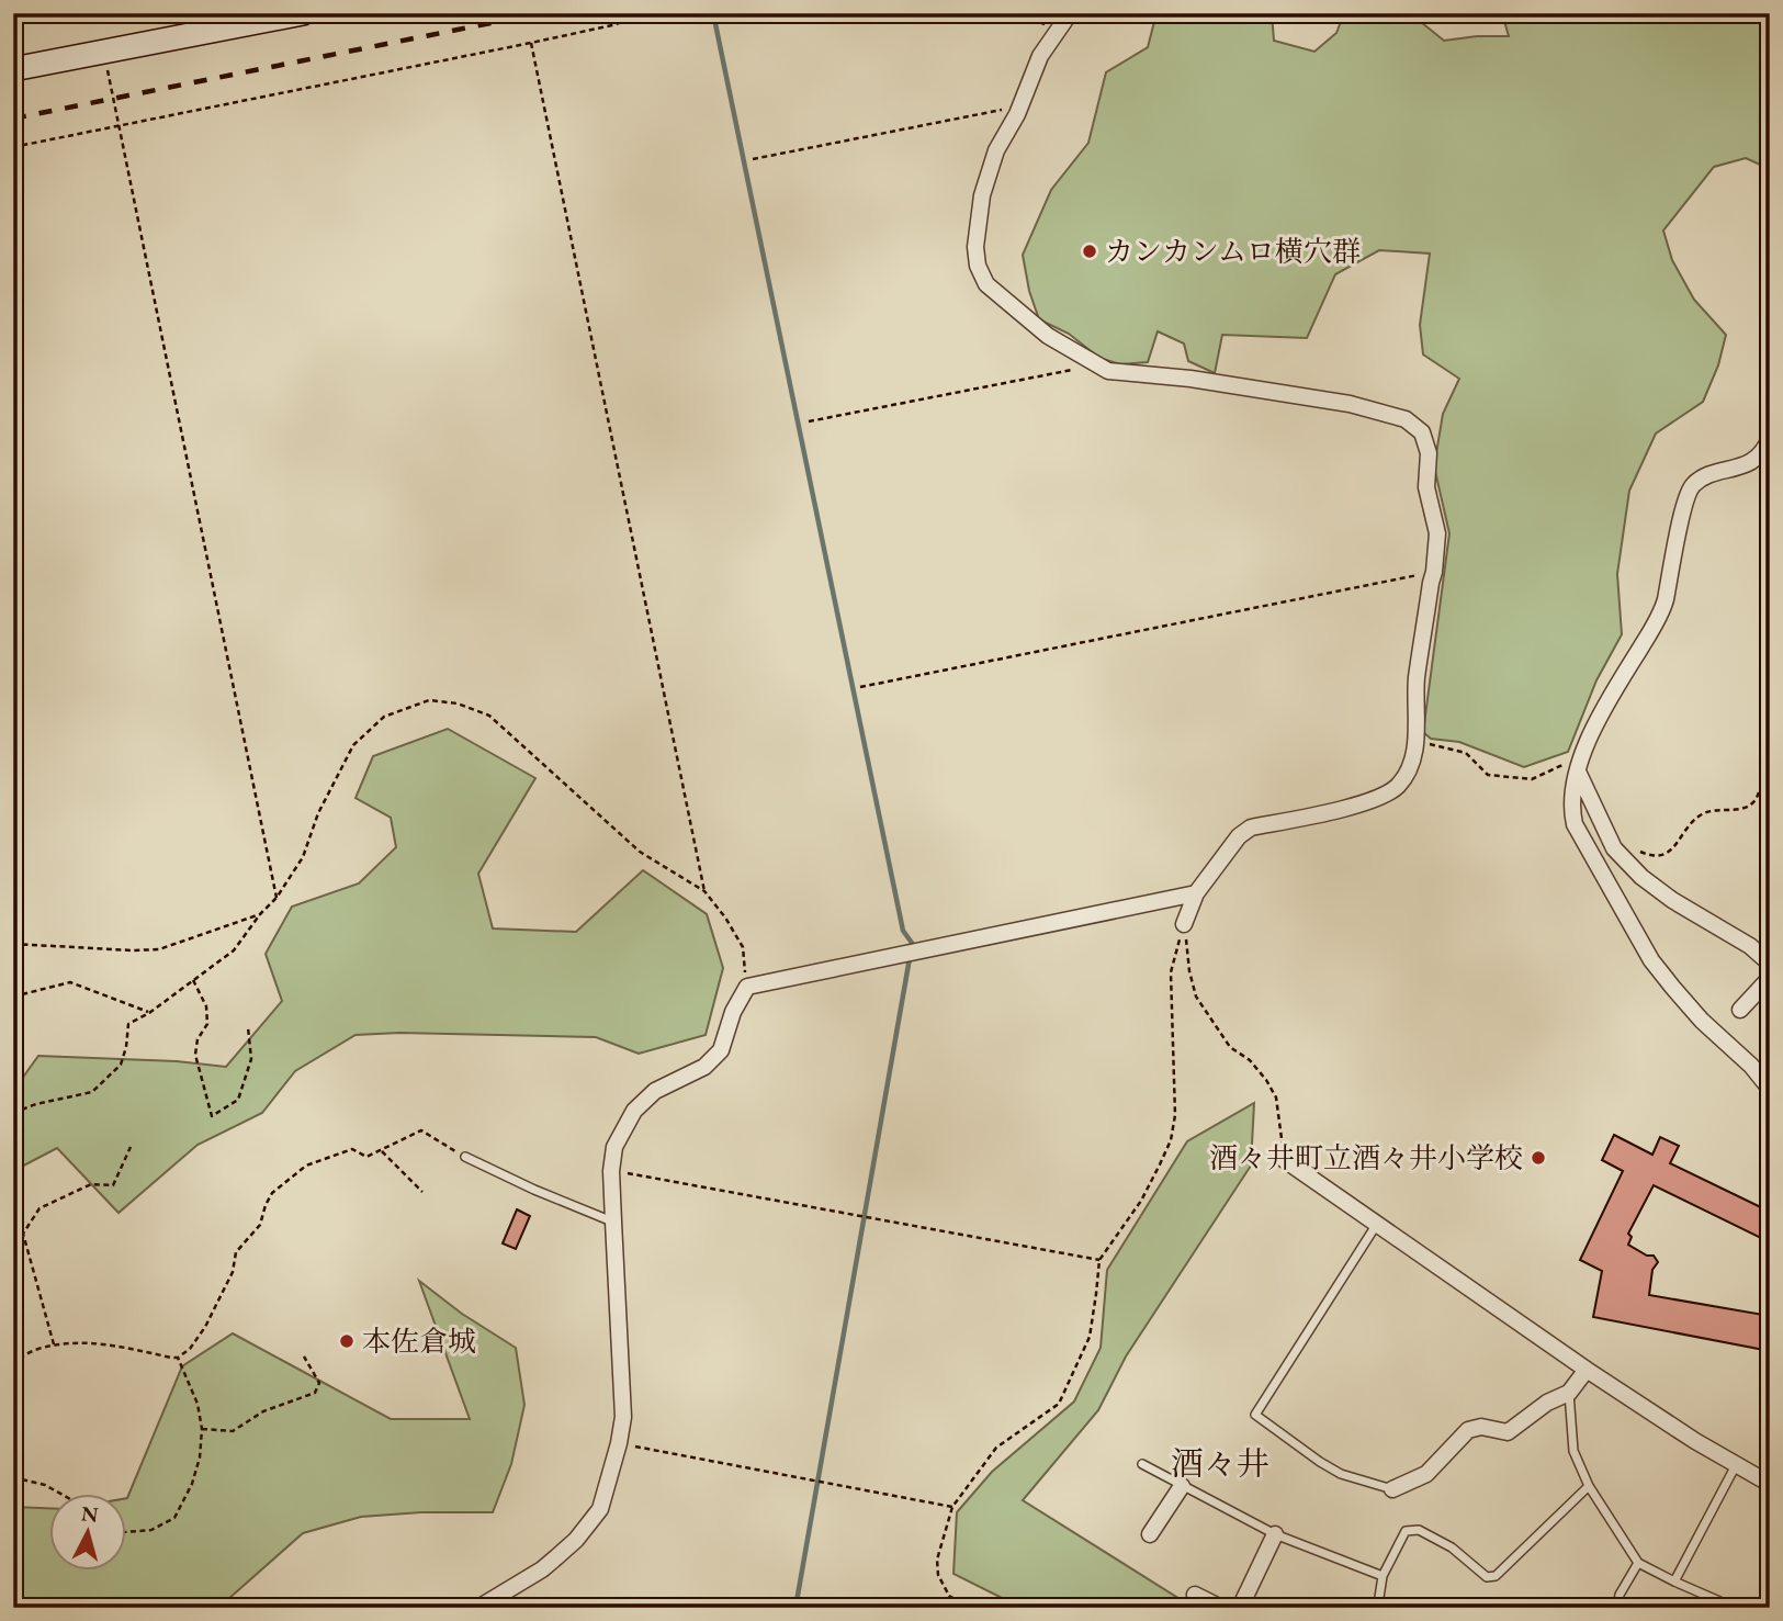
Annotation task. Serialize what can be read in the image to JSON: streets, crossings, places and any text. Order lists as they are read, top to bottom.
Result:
{
  "districts": ["酒々井"],
  "places": ["カンカンムロ横穴群", "酒々井町立酒々井小学校", "本佐倉城"],
  "north": "top"
}
